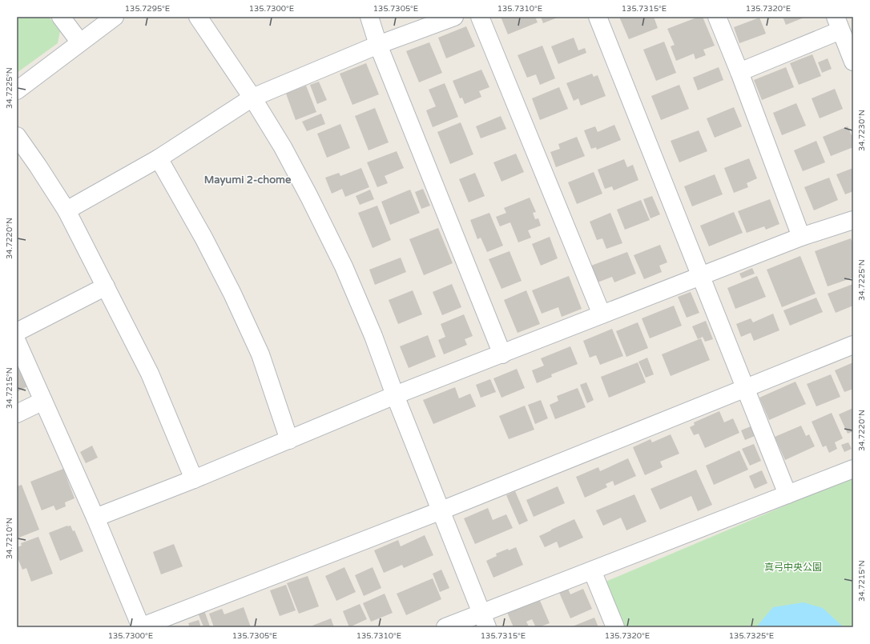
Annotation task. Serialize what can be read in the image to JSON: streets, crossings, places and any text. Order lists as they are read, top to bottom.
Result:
{
  "districts": ["Mayumi 2-chome"],
  "parks": ["真弓中央公園"],
  "coordinates": [
    "135.7295°E",
    "135.7300°E",
    "135.7305°E",
    "135.7310°E",
    "135.7315°E",
    "135.7320°E",
    "34.7225°N",
    "34.7230°N",
    "34.7220°N",
    "34.7215°N",
    "34.7210°N",
    "135.7325°E"
  ]
}
